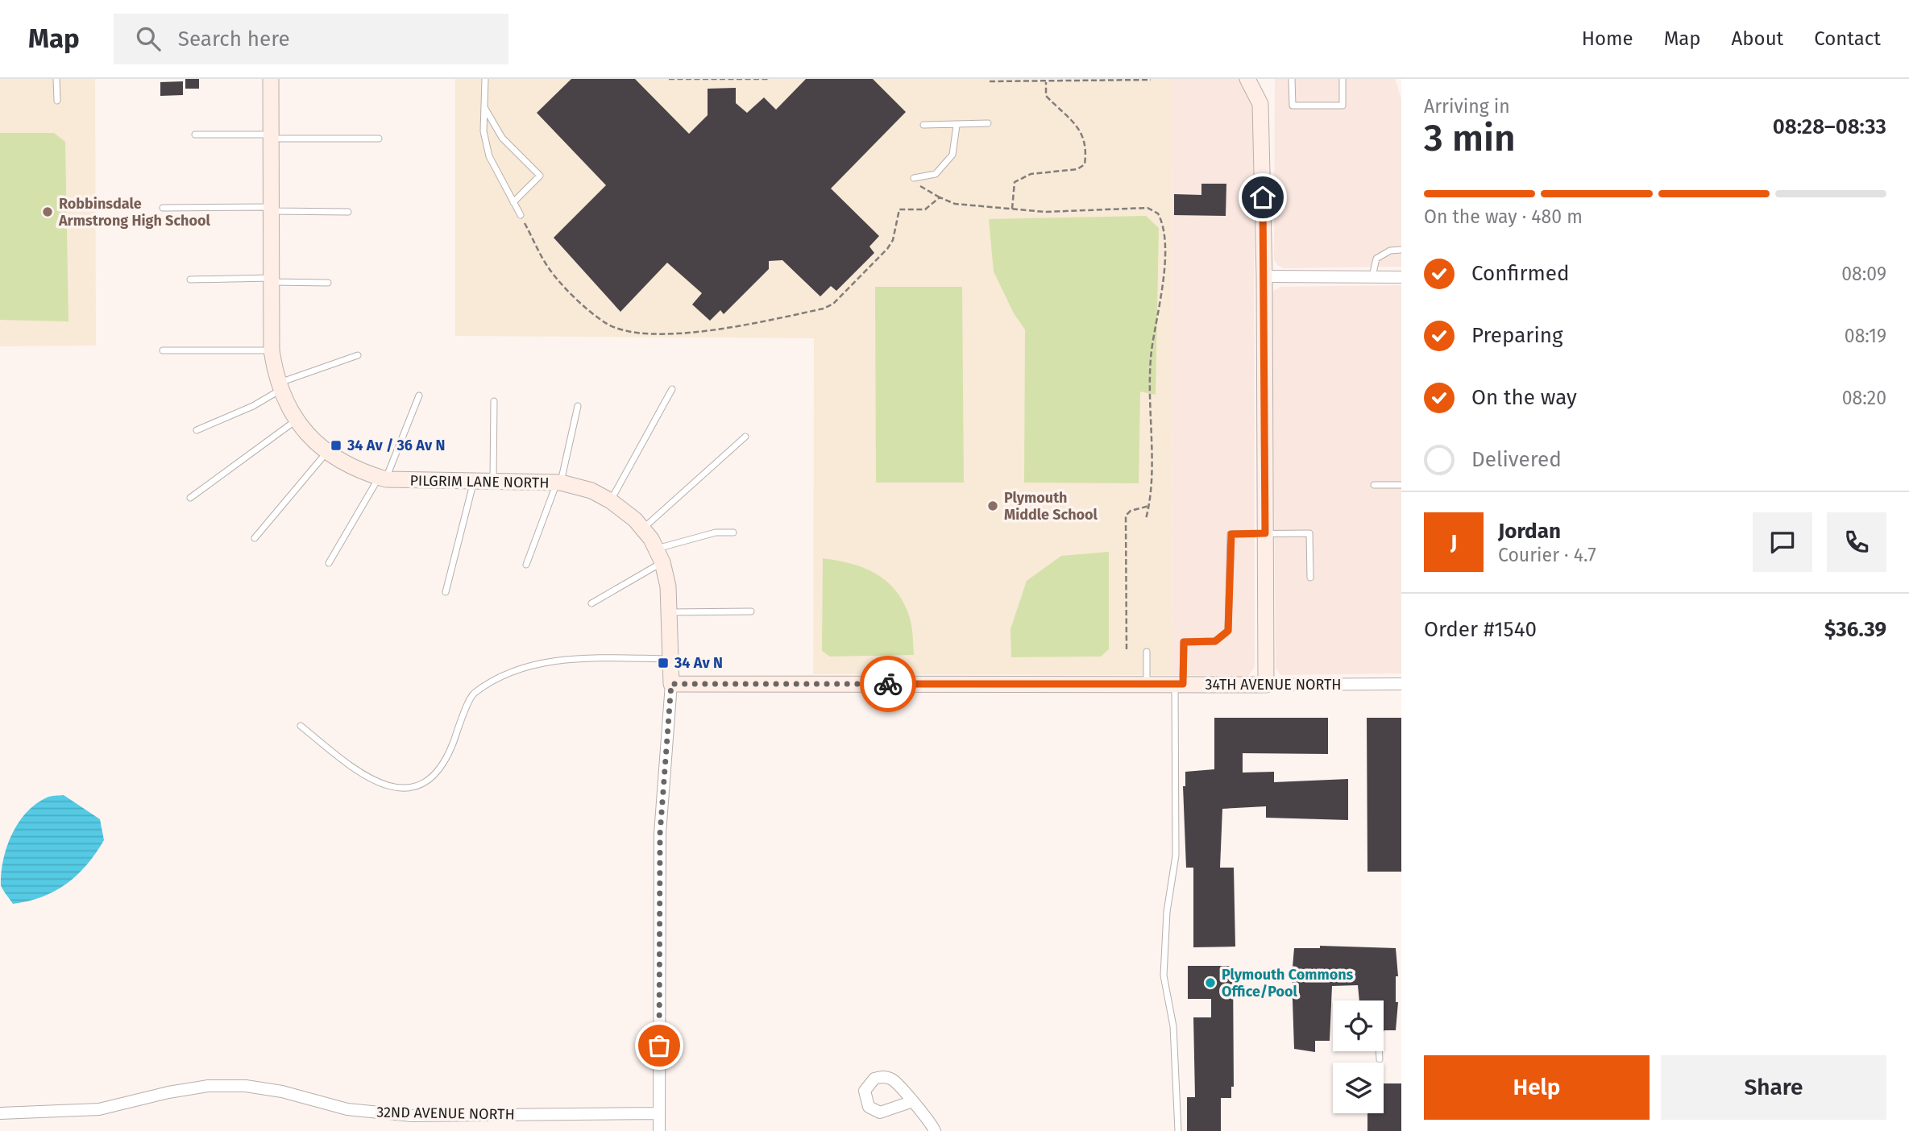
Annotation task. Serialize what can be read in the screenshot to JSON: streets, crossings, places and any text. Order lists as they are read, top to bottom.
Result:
{
  "streets": {
    "street": ["PILGRIM LANE NORTH", "34TH AVENUE NORTH", "32ND AVENUE NORTH"]
  },
  "crossings": [
    ["PILGRIM LANE NORTH", "34TH AVENUE NORTH"],
    ["PILGRIM LANE NORTH", "32ND AVENUE NORTH"]
  ],
  "places": {
    "other": ["Robbinsdale Armstrong High School", "Plymouth Middle School", "Plymouth Commons Office/Pool"],
    "transit": ["34 Av / 36 Av N", "34 Av N"]
  },
  "page": {
    "header": "Map",
    "search": "Search here",
    "nav": [
      "Home",
      "Map",
      "About",
      "Contact"
    ],
    "heading": ["3 min", "Arriving in", "08:28–08:33"],
    "panel": [
      "Jordan",
      "Courier · 4.7",
      "Order #1540",
      "$36.39"
    ],
    "bar": "On the way · 480 m",
    "list": [
      ["Confirmed", "08:09"],
      ["Preparing", "08:19"],
      ["On the way", "08:20"],
      "Delivered"
    ],
    "round": "J",
    "buttons": ["Help", "Share"]
  }
}
